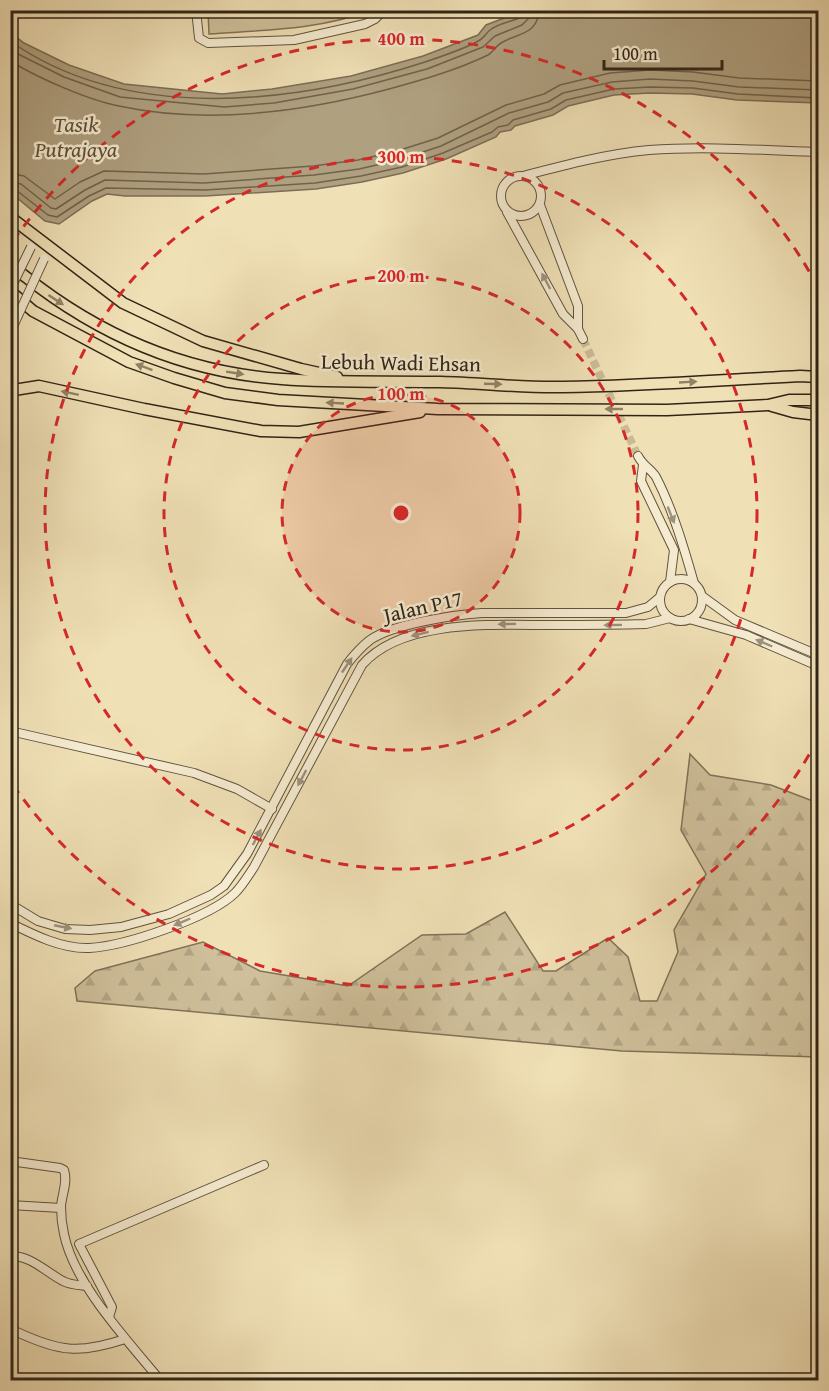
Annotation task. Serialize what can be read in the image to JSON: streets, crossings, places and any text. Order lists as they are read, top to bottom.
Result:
{
  "streets": {
    "main road": ["Lebuh Wadi Ehsan"],
    "street": ["Jalan P17"]
  },
  "water": ["Tasik Putrajaya"],
  "scale_bar": "100 m",
  "rings": [
    "400 m",
    "300 m",
    "200 m",
    "100 m"
  ]
}
